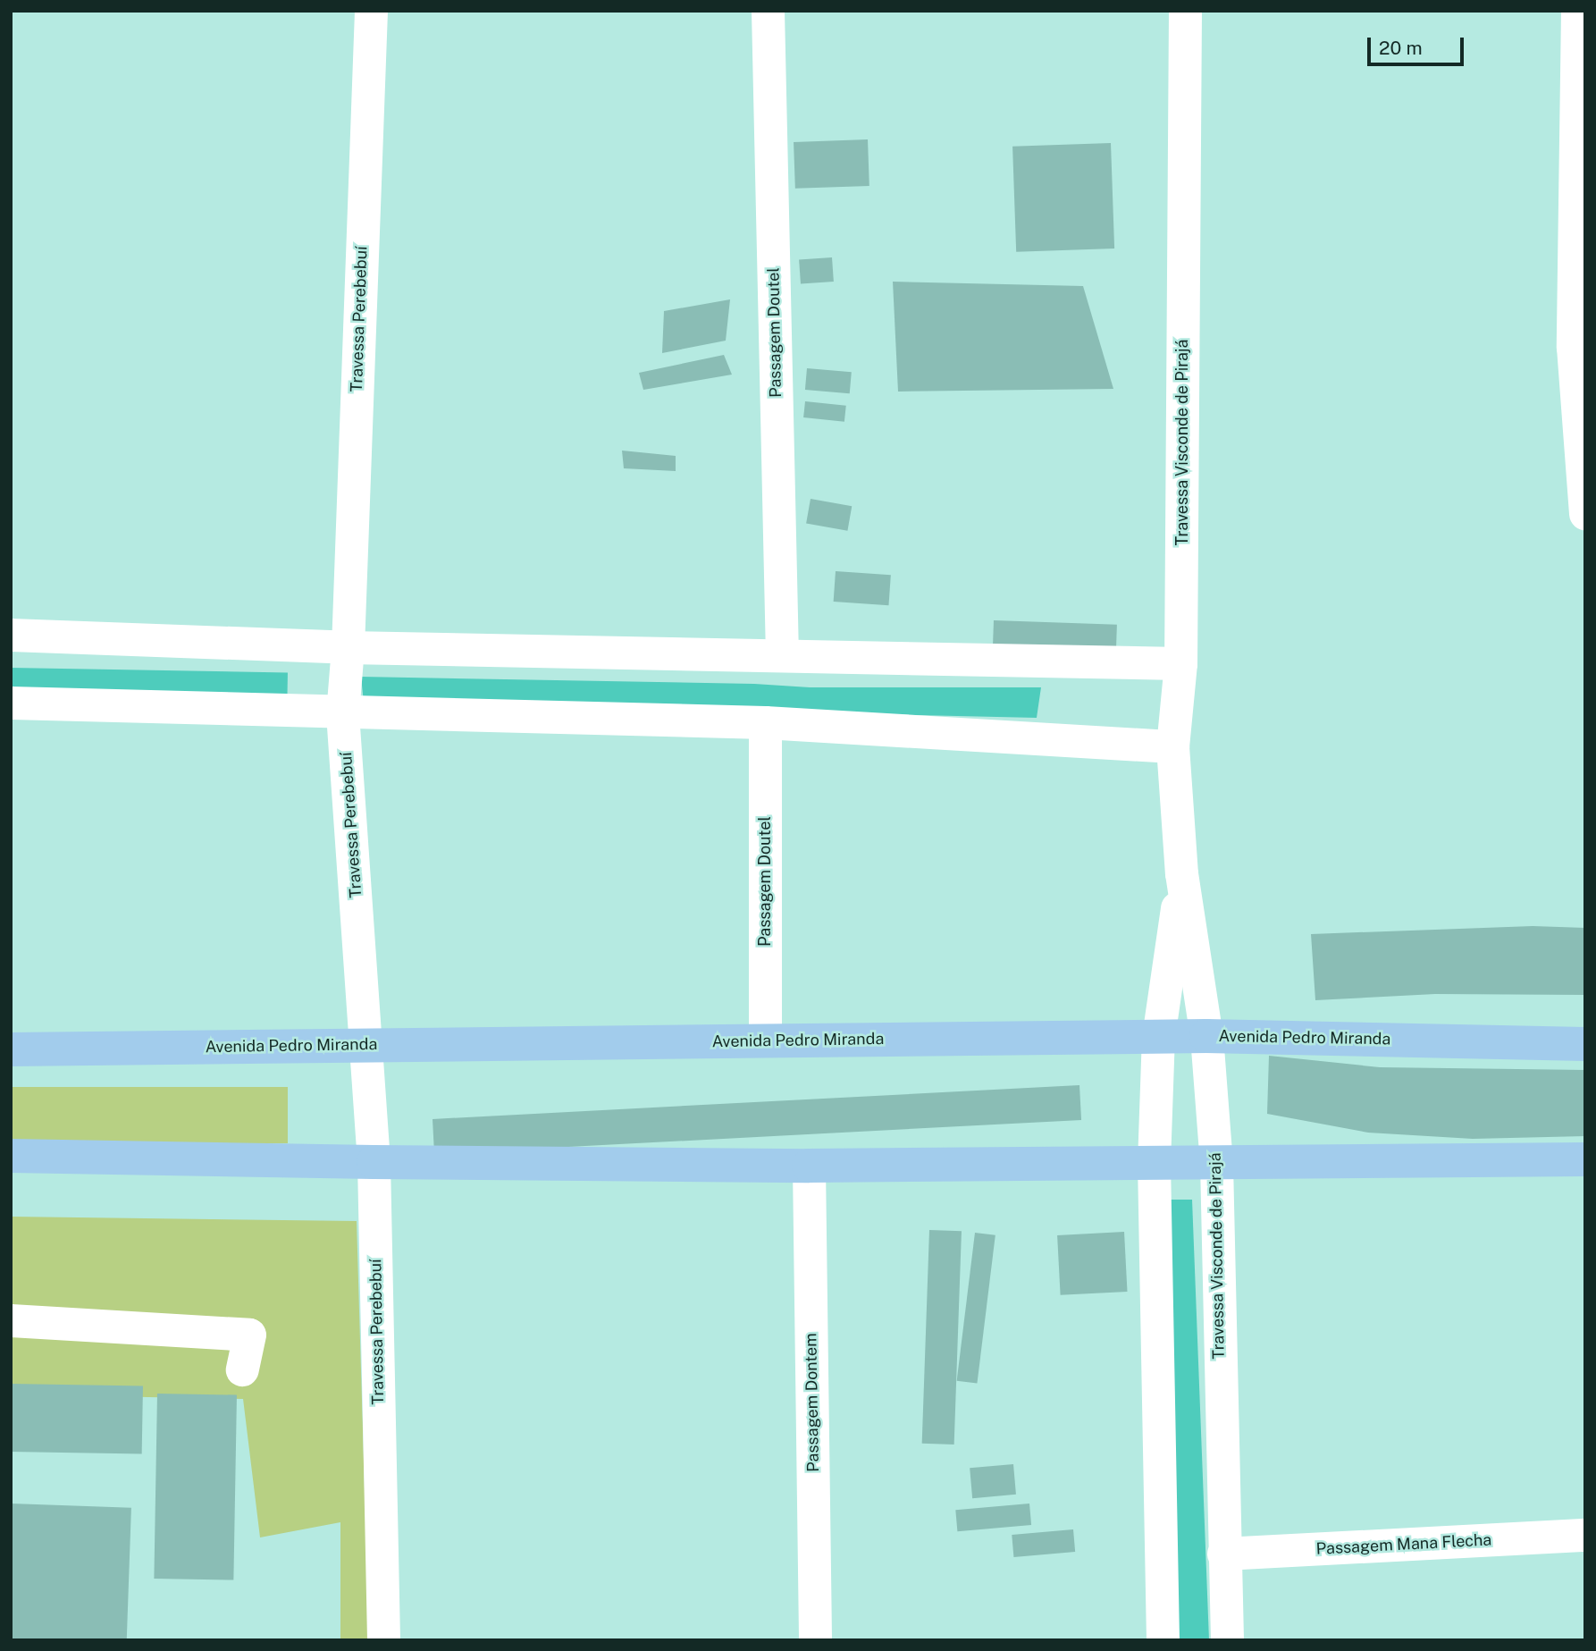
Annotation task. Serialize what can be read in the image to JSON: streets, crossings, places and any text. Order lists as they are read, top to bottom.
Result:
{
  "streets": {
    "main road": ["Avenida Pedro Miranda"],
    "street": [
      "Travessa Perebebuí",
      "Passagem Doutel",
      "Travessa Visconde de Pirajá",
      "Passagem Dontem",
      "Passagem Mana Flecha"
    ]
  },
  "crossings": [
    ["Travessa Perebebuí", "Avenida Pedro Miranda"],
    ["Passagem Doutel", "Avenida Pedro Miranda"],
    ["Travessa Visconde de Pirajá", "Avenida Pedro Miranda"],
    ["Travessa Visconde de Pirajá", "Passagem Mana Flecha"]
  ],
  "scale_bar": "20 m"
}
